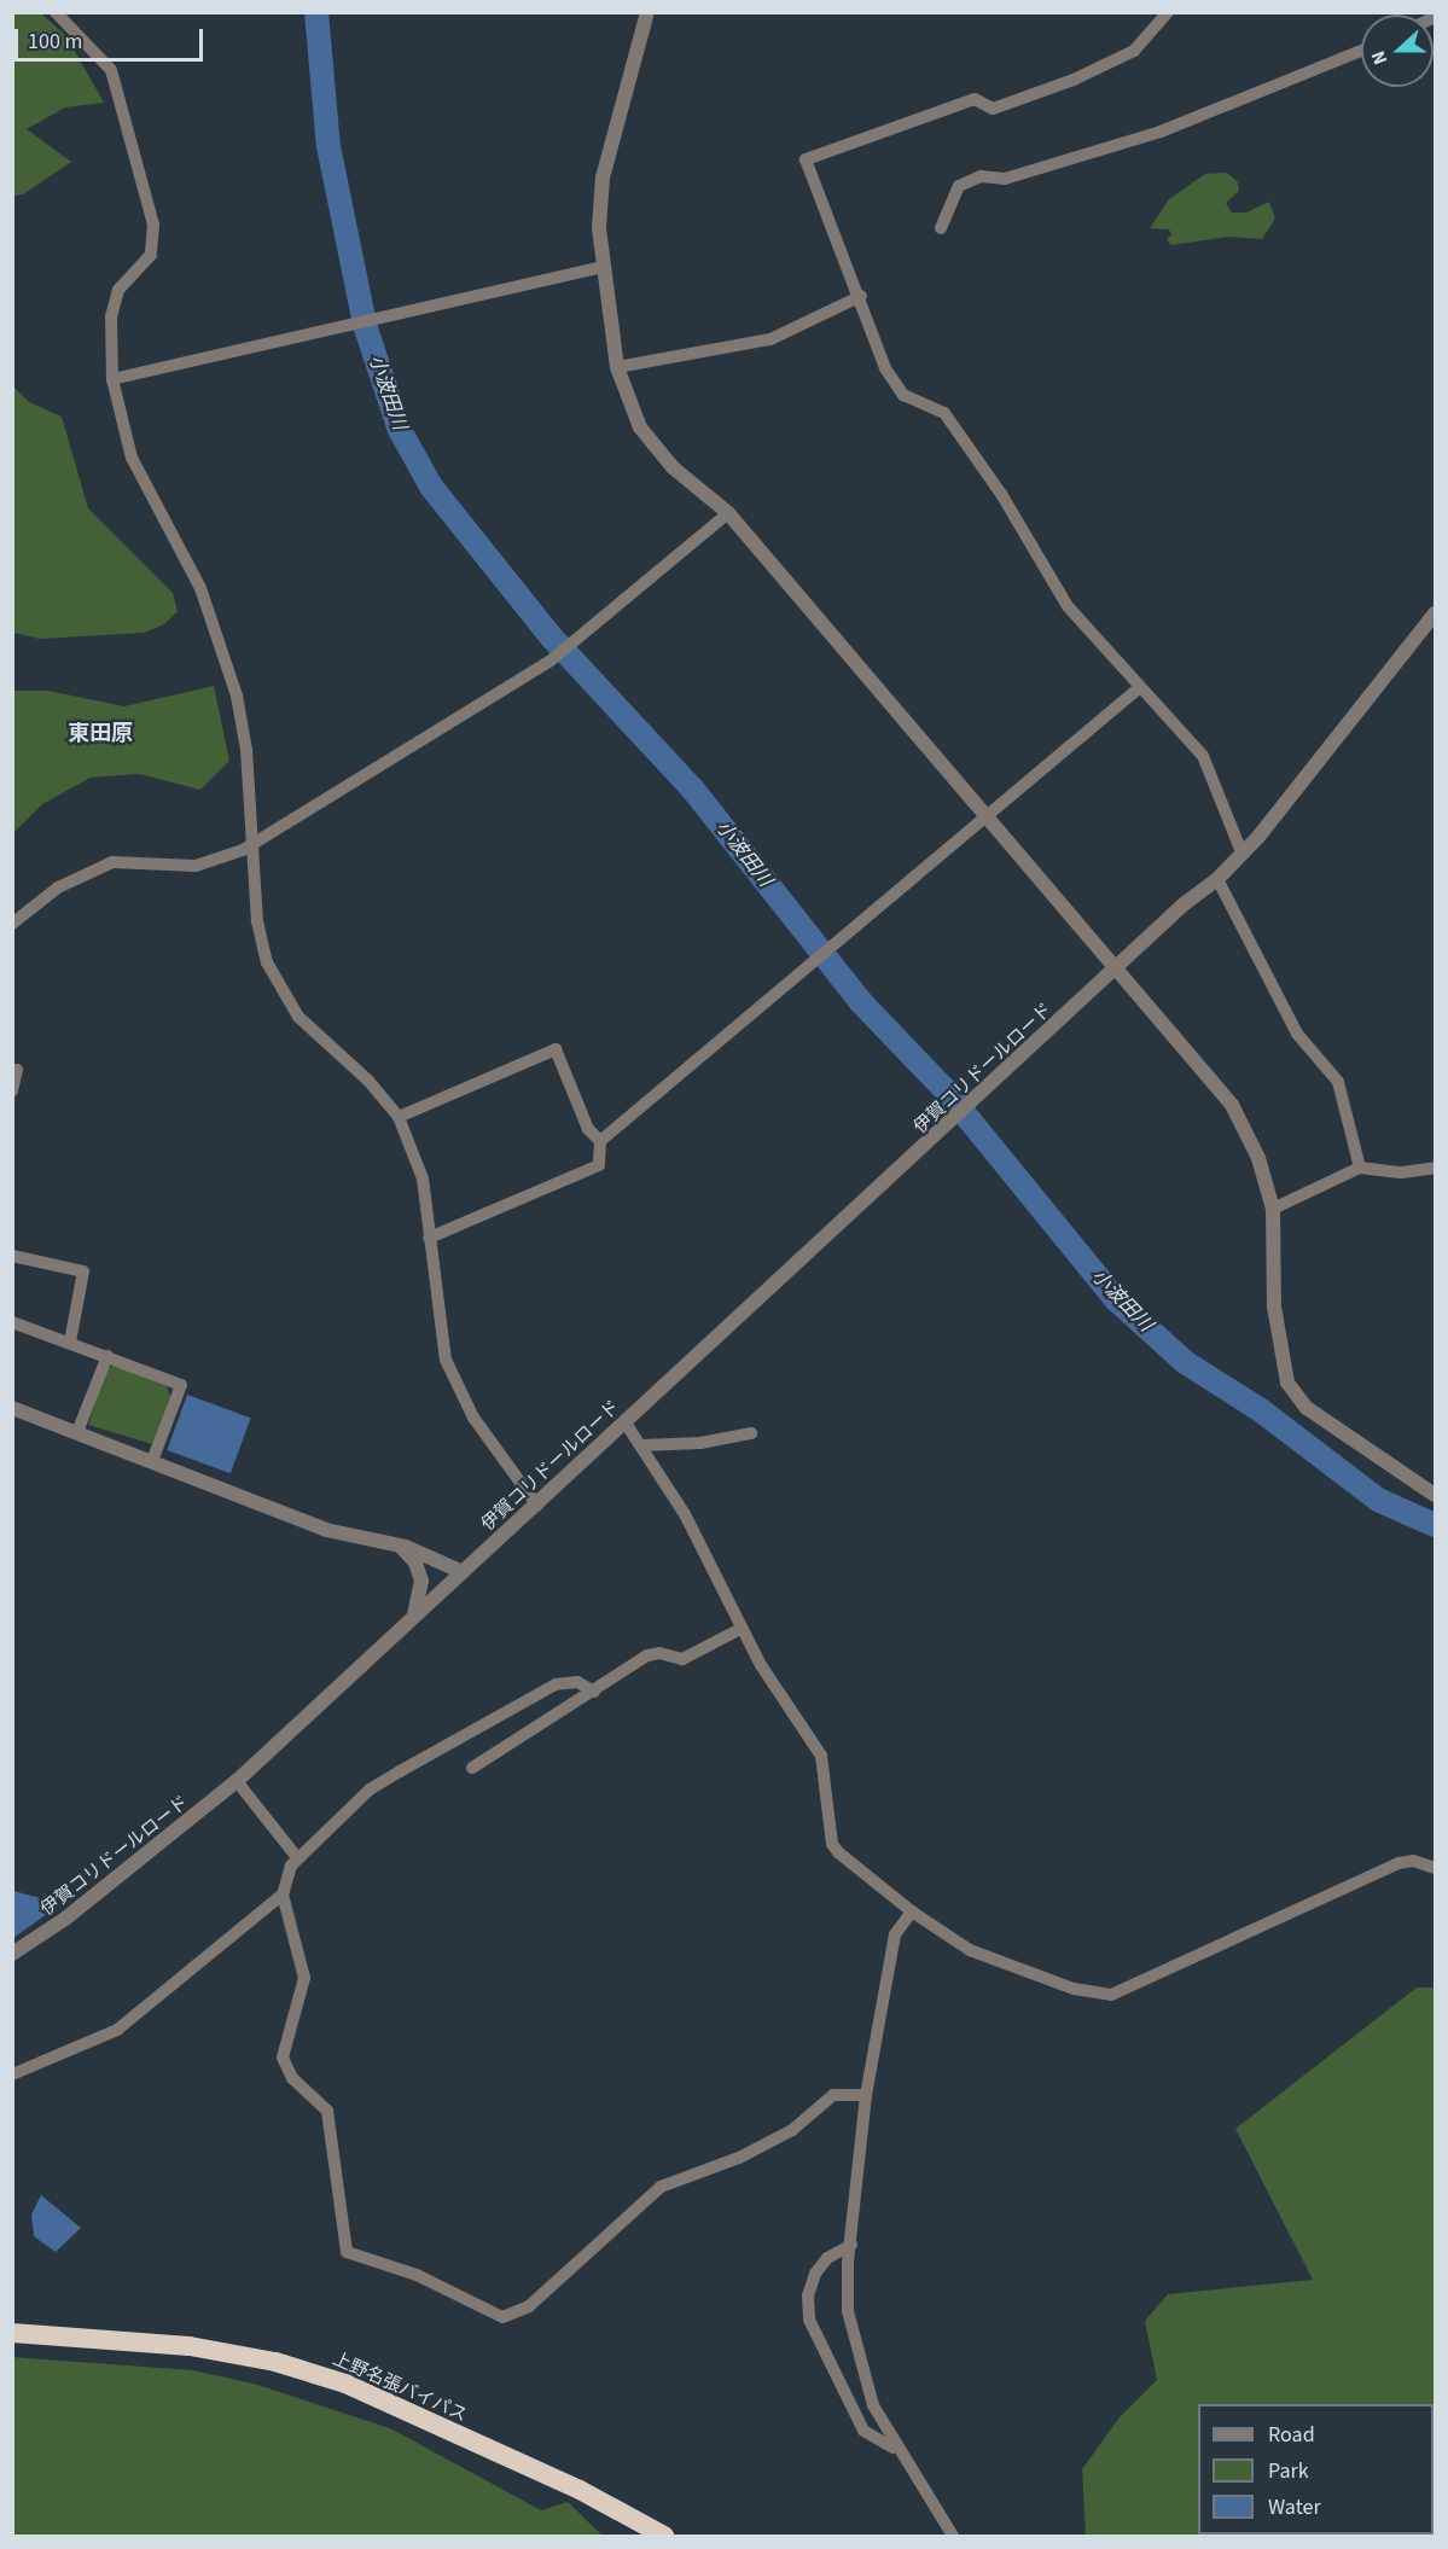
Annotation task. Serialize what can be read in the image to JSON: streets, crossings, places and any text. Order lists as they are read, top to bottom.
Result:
{
  "streets": {
    "highway": ["上野名張バイパス"],
    "street": ["伊賀コリドールロード"]
  },
  "districts": ["東田原"],
  "water": ["小波田川"],
  "legend": ["Road", "Park", "Water"],
  "scale_bar": "100 m",
  "north": "left"
}
